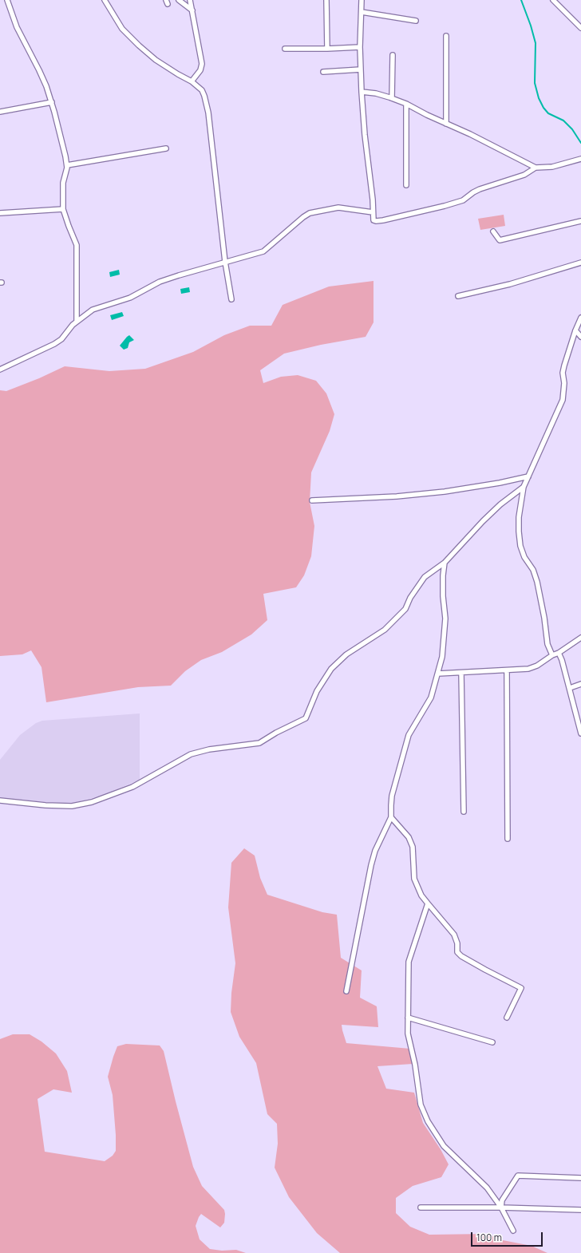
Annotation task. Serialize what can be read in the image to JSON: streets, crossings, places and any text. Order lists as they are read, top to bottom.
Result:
{
  "scale_bar": "100 m"
}
